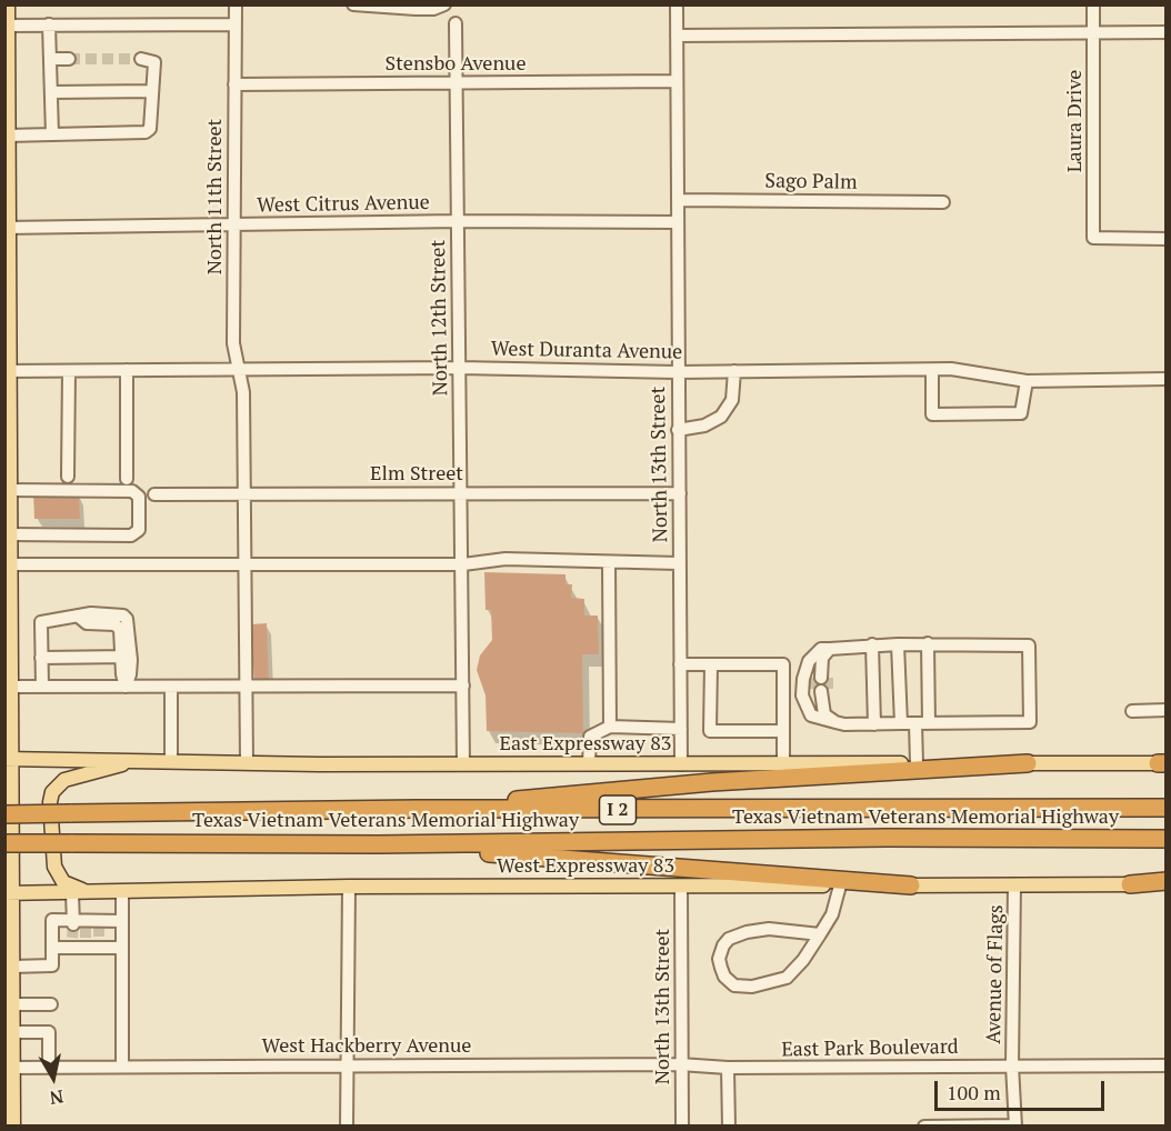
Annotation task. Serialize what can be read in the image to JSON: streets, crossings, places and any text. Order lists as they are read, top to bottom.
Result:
{
  "streets": {
    "highway": ["I 2", "Texas Vietnam Veterans Memorial Highway"],
    "main road": ["East Expressway 83", "West Expressway 83"],
    "street": [
      "Stensbo Avenue",
      "Laura Drive",
      "Sago Palm",
      "North 11th Street",
      "West Citrus Avenue",
      "North 12th Street",
      "West Duranta Avenue",
      "North 13th Street",
      "Elm Street",
      "Avenue of Flags",
      "West Hackberry Avenue",
      "East Park Boulevard"
    ]
  },
  "crossings": [
    ["Stensbo Avenue", "North 11th Street"],
    ["Stensbo Avenue", "North 12th Street"],
    ["Stensbo Avenue", "North 13th Street"],
    ["Sago Palm", "North 13th Street"],
    ["North 11th Street", "West Citrus Avenue"],
    ["North 11th Street", "West Duranta Avenue"],
    ["North 11th Street", "Elm Street"],
    ["North 11th Street", "East Expressway 83"],
    ["West Citrus Avenue", "North 12th Street"],
    ["West Citrus Avenue", "North 13th Street"],
    ["North 12th Street", "West Duranta Avenue"],
    ["North 12th Street", "Elm Street"],
    ["North 12th Street", "East Expressway 83"],
    ["West Duranta Avenue", "North 13th Street"],
    ["North 13th Street", "Elm Street"],
    ["North 13th Street", "East Expressway 83"],
    ["North 13th Street", "West Expressway 83"],
    ["North 13th Street", "West Hackberry Avenue"],
    ["West Expressway 83", "Avenue of Flags"],
    ["Avenue of Flags", "East Park Boulevard"],
    ["West Hackberry Avenue", "East Park Boulevard"]
  ],
  "scale_bar": "100 m",
  "north": "bottom"
}
